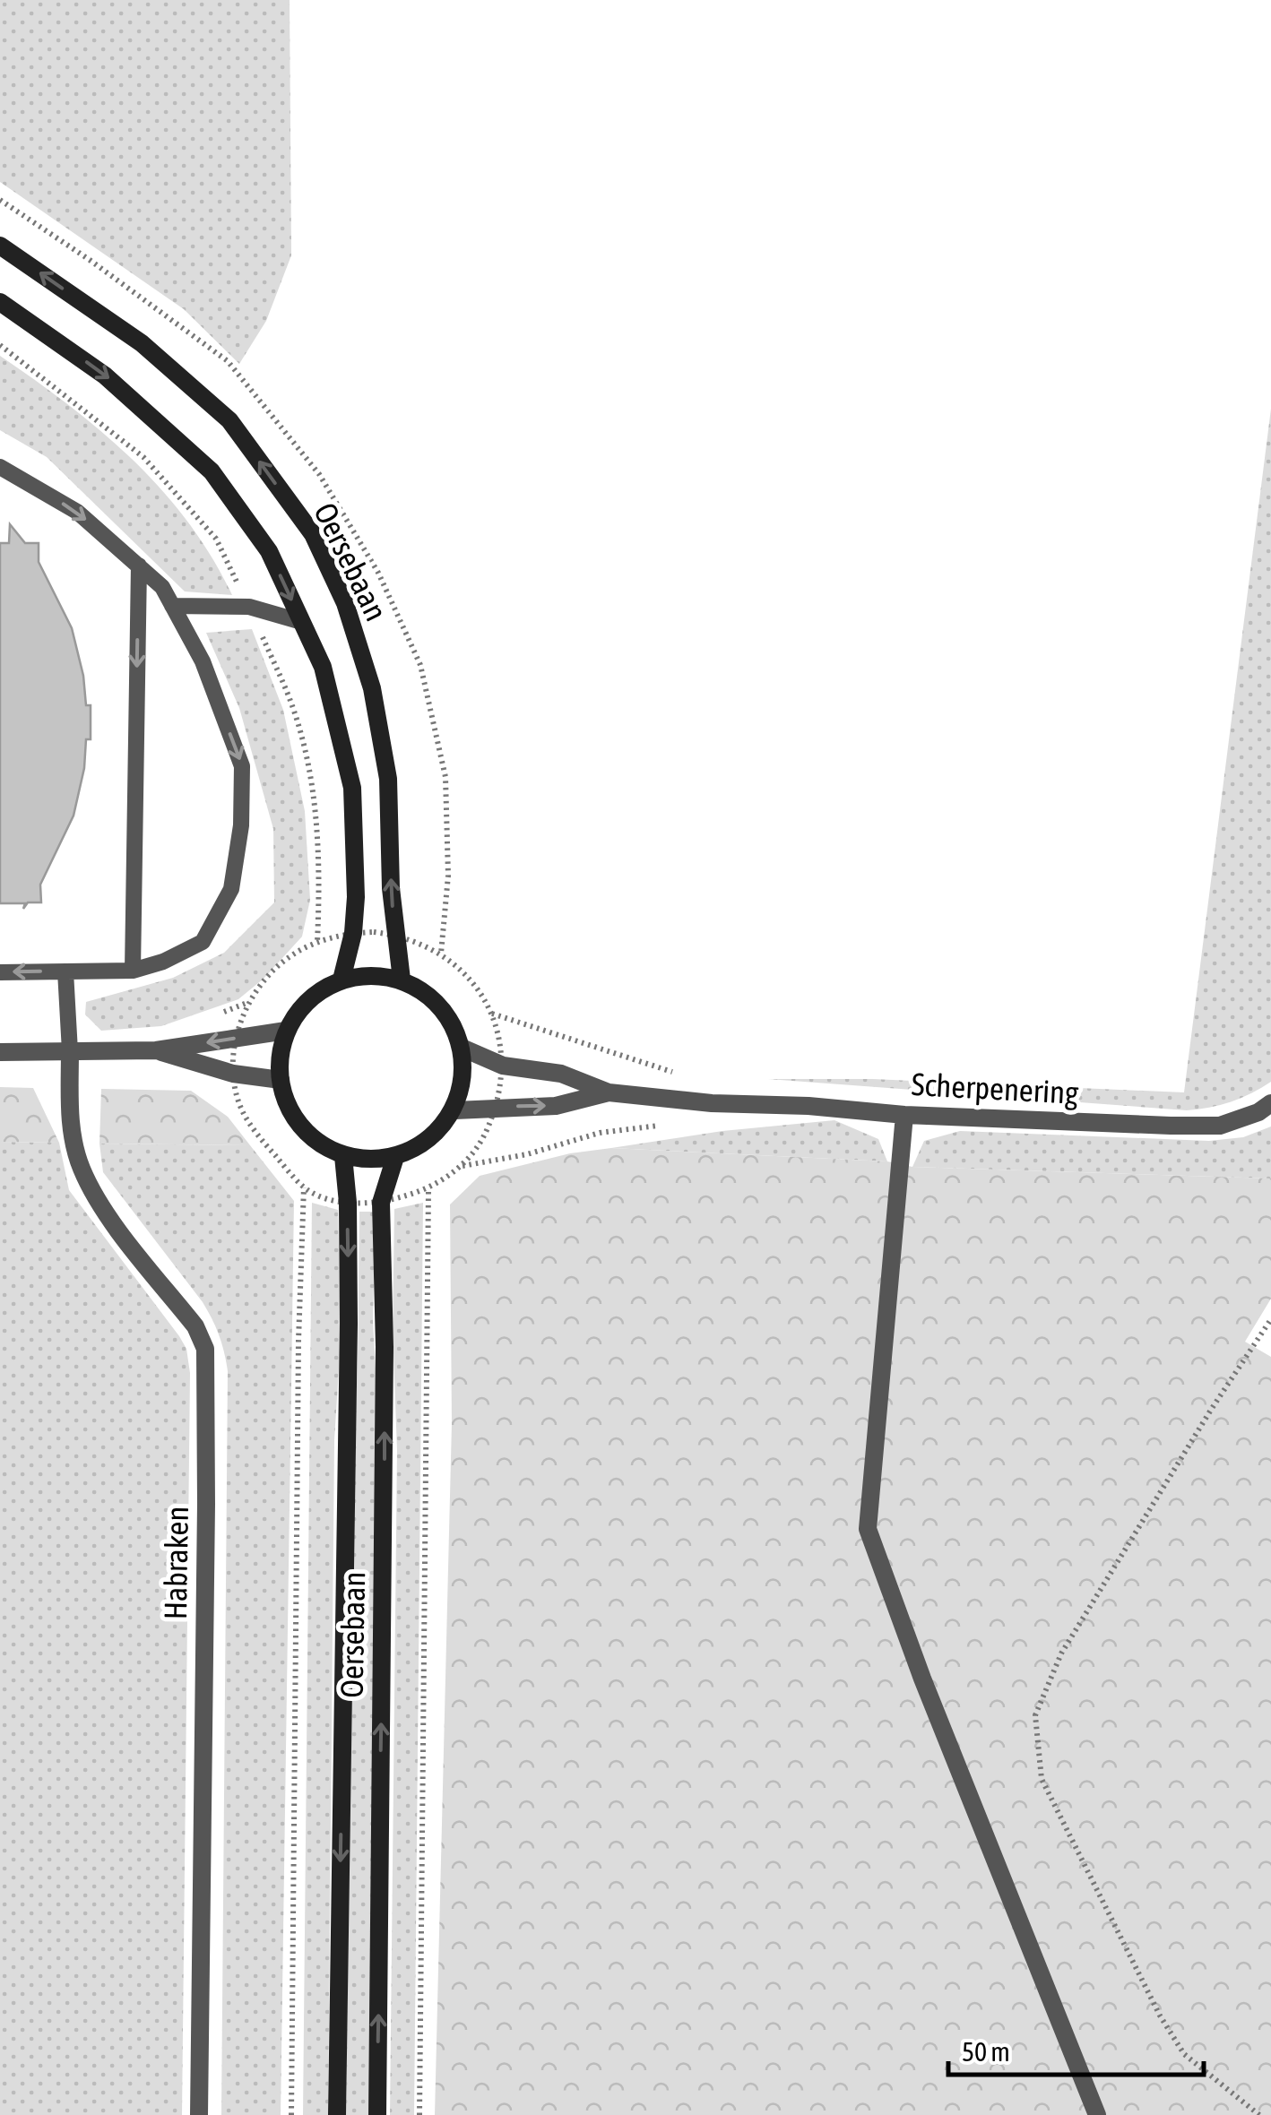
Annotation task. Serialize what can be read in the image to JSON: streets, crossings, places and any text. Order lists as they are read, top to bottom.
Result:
{
  "streets": {
    "main road": ["Oersebaan"],
    "street": ["Scherpenering", "Habraken"]
  },
  "crossings": [
    ["Oersebaan", "Scherpenering"]
  ],
  "scale_bar": "50 m"
}
